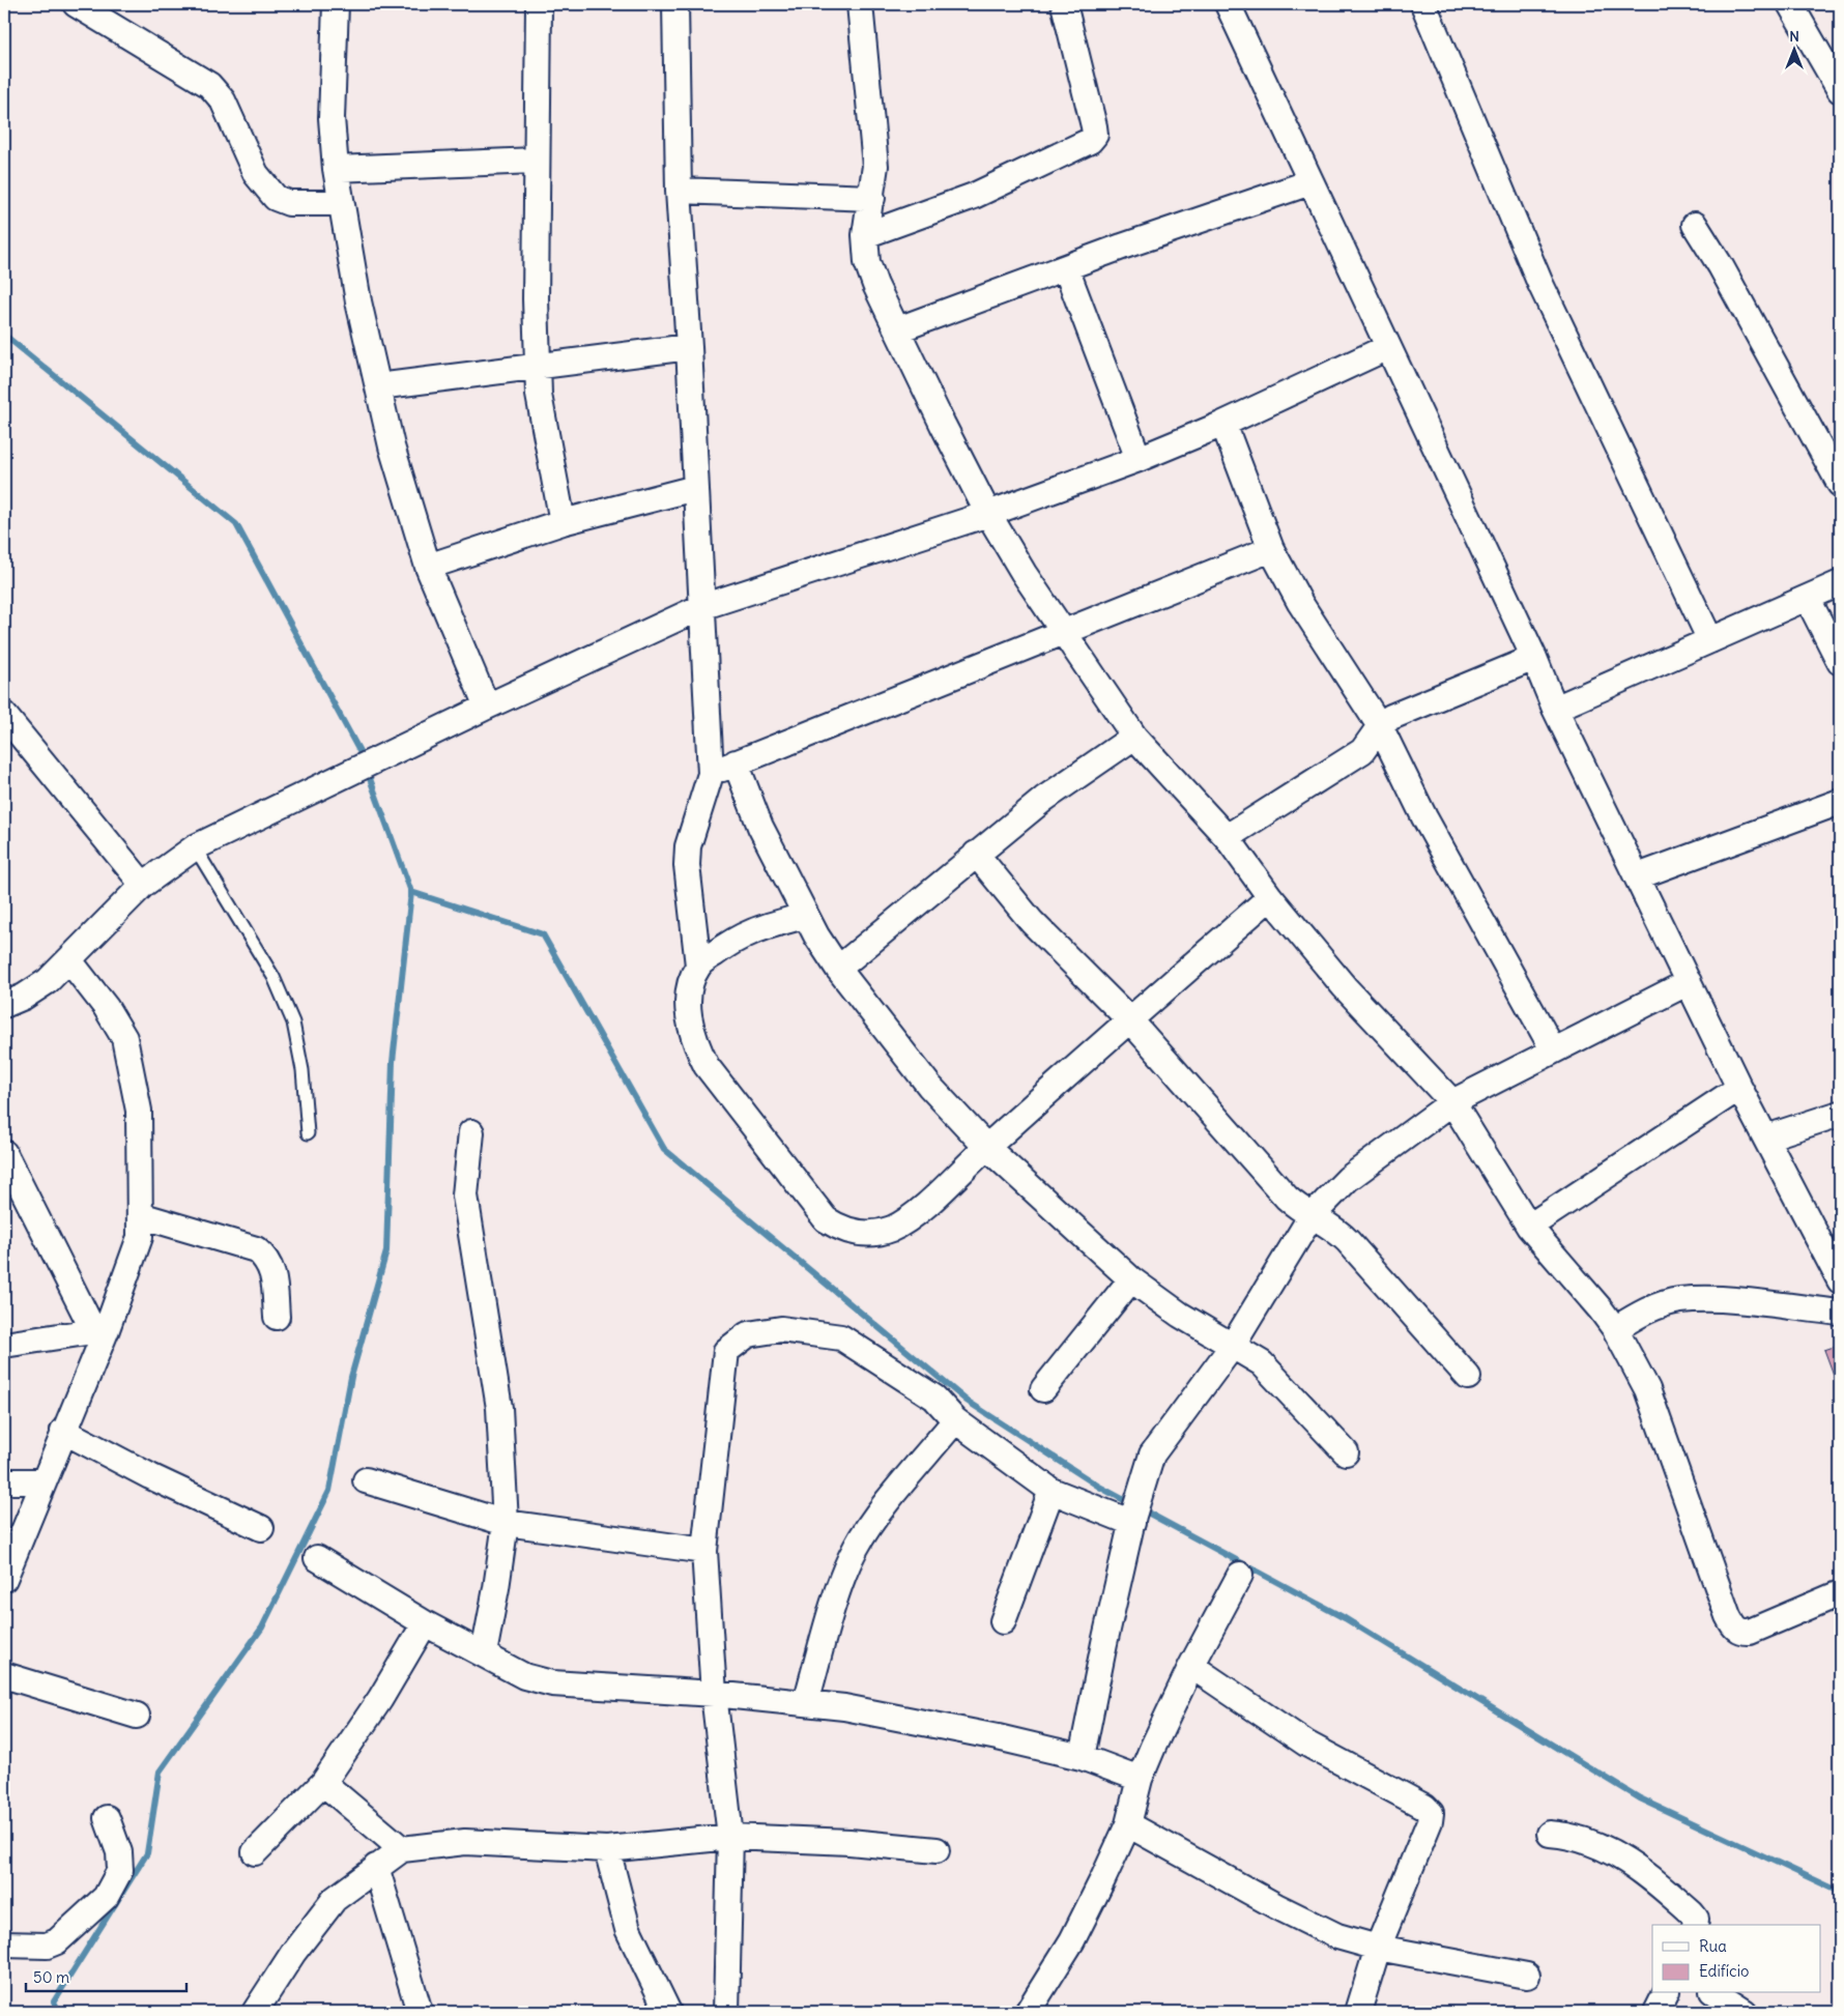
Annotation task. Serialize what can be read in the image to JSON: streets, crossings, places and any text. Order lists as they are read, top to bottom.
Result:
{
  "legend": ["Rua", "Edifício"],
  "scale_bar": "50 m",
  "north": "top"
}
